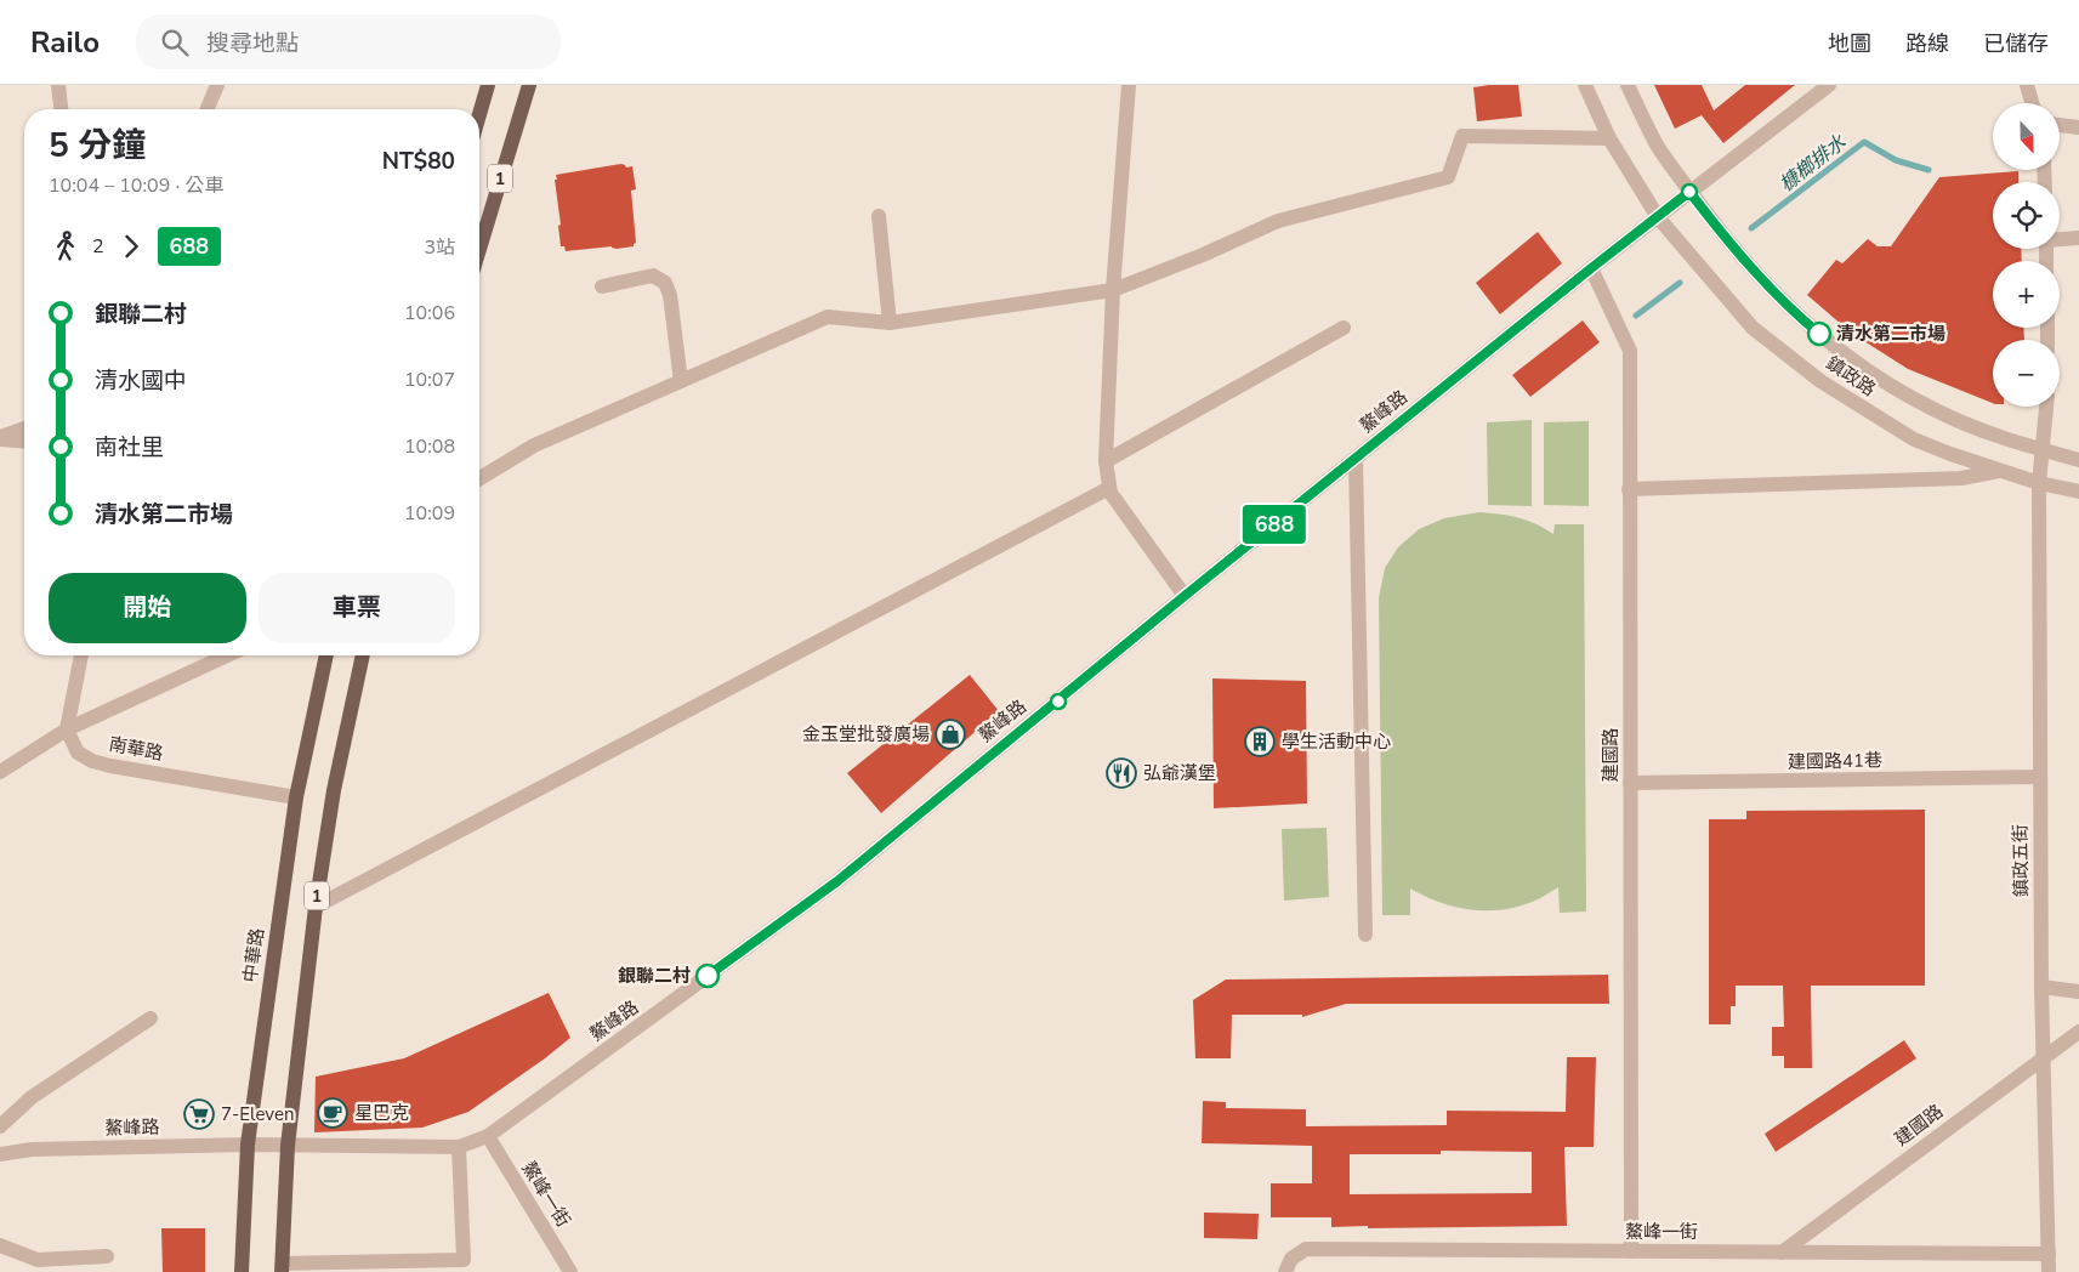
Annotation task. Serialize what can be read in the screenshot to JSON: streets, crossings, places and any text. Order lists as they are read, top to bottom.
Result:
{
  "streets": {
    "main road": ["1", "中華路"],
    "street": [
      "鎮政路",
      "鰲峰路",
      "南華路",
      "建國路",
      "建國路41巷",
      "鎮政五街",
      "鰲峰一街"
    ]
  },
  "crossings": [
    ["1", "鰲峰路"],
    ["鎮政路", "鰲峰路"],
    ["鎮政路", "鎮政五街"],
    ["鰲峰路", "建國路"],
    ["鰲峰路", "中華路"],
    ["鰲峰路", "鰲峰一街"],
    ["南華路", "中華路"],
    ["建國路", "建國路41巷"],
    ["建國路", "鎮政五街"],
    ["建國路", "鰲峰一街"],
    ["建國路41巷", "鎮政五街"],
    ["鎮政五街", "鰲峰一街"]
  ],
  "water": ["槺榔排水"],
  "places": {
    "other": ["清水第二市場", "銀聯二村"],
    "shop": ["金玉堂批發廣場"],
    "building": ["學生活動中心"],
    "restaurant": ["弘爺漢堡"],
    "cafe": ["星巴克"],
    "supermarket": ["7-Eleven"]
  },
  "lines": ["bus line 688"],
  "north": "bottom",
  "page": {
    "header": "Railo",
    "search": "搜尋地點",
    "nav": ["地圖", "路線", "已儲存"],
    "on_map": "688",
    "map_buttons": ["+", "−"],
    "heading": ["5 分鐘", "10:04 – 10:09 · 公車", "NT$80"],
    "legs": ["2", "688", "3站"],
    "list": [
      {
        "name": "銀聯二村",
        "value": "10:06"
      },
      {
        "name": "清水國中",
        "value": "10:07"
      },
      {
        "name": "南社里",
        "value": "10:08"
      },
      {
        "name": "清水第二市場",
        "value": "10:09"
      }
    ],
    "buttons": ["開始", "車票"]
  }
}
